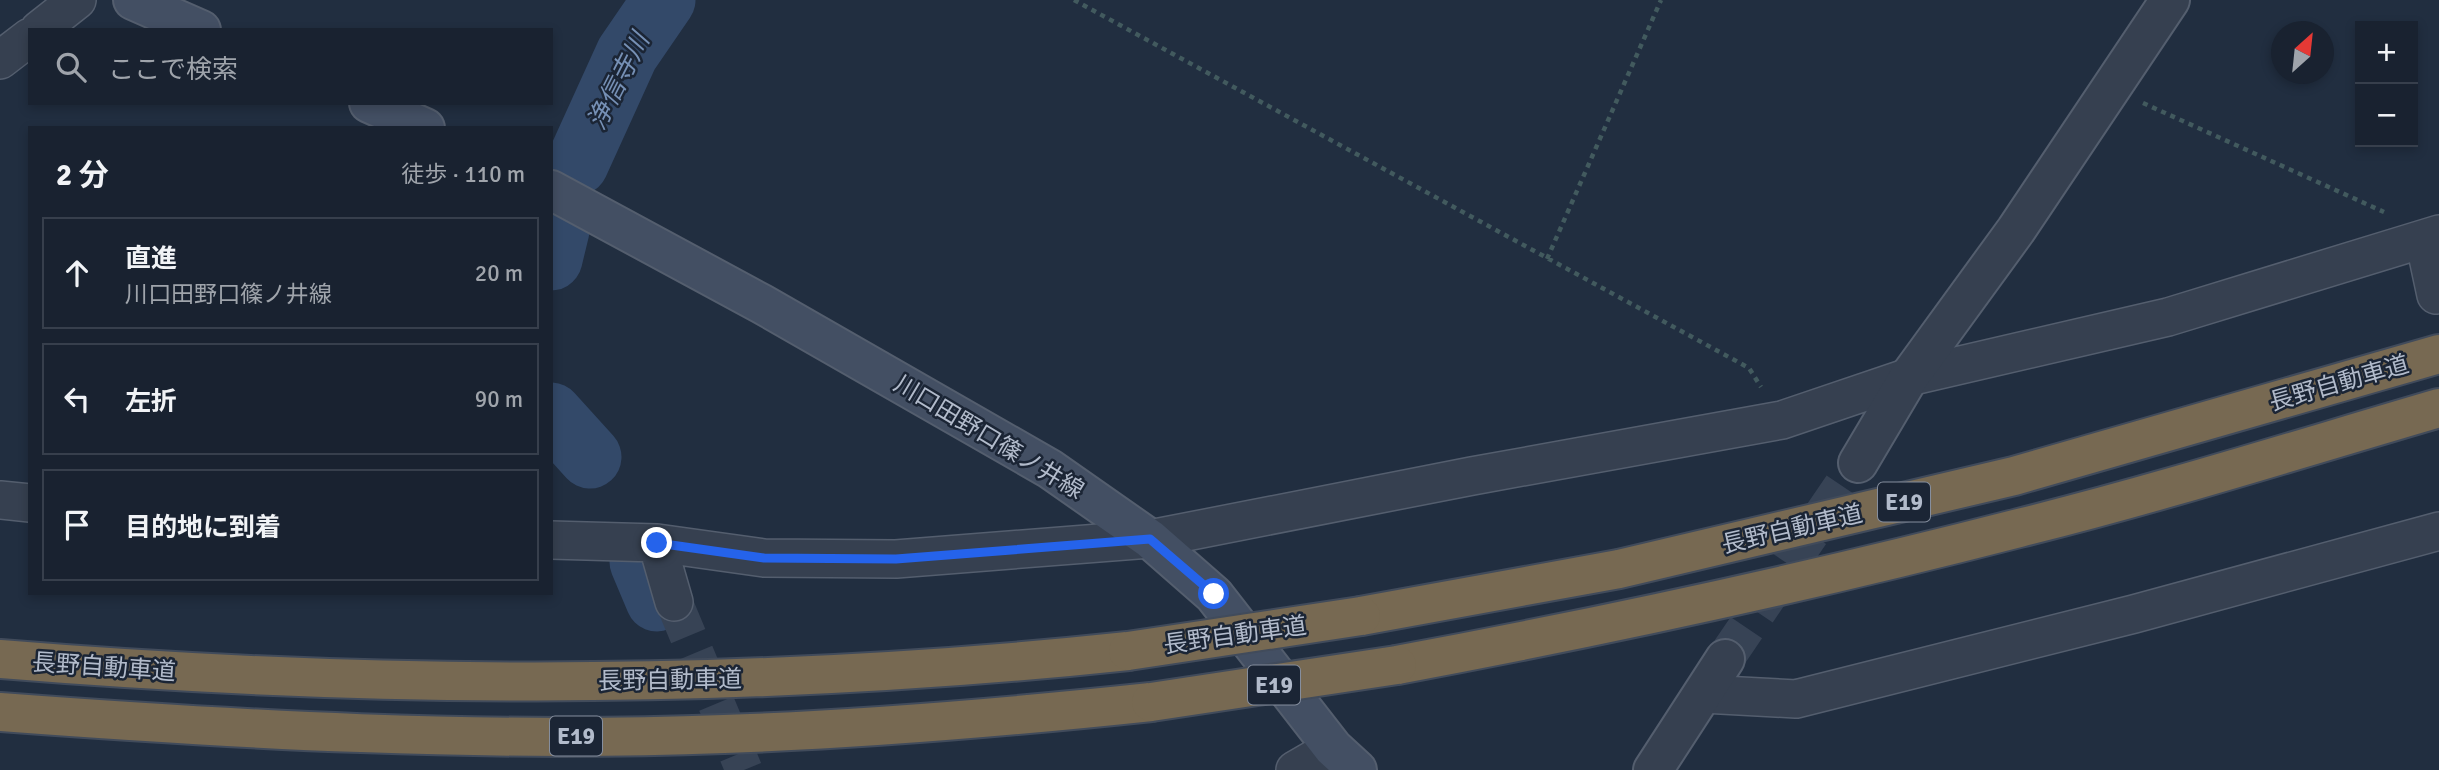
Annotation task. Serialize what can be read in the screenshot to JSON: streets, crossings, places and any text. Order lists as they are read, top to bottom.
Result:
{
  "streets": {
    "highway": ["長野自動車道", "E19"],
    "main road": ["川口田野口篠ノ井線"]
  },
  "water": ["浄信寺川"],
  "north": "top right",
  "page": {
    "map_buttons": ["+", "−"],
    "search": "ここで検索",
    "heading": ["2 分", "徒歩 · 110 m"],
    "list": [
      ["直進", "川口田野口篠ノ井線", "20 m"],
      ["左折", "90 m"],
      "目的地に到着"
    ]
  }
}
